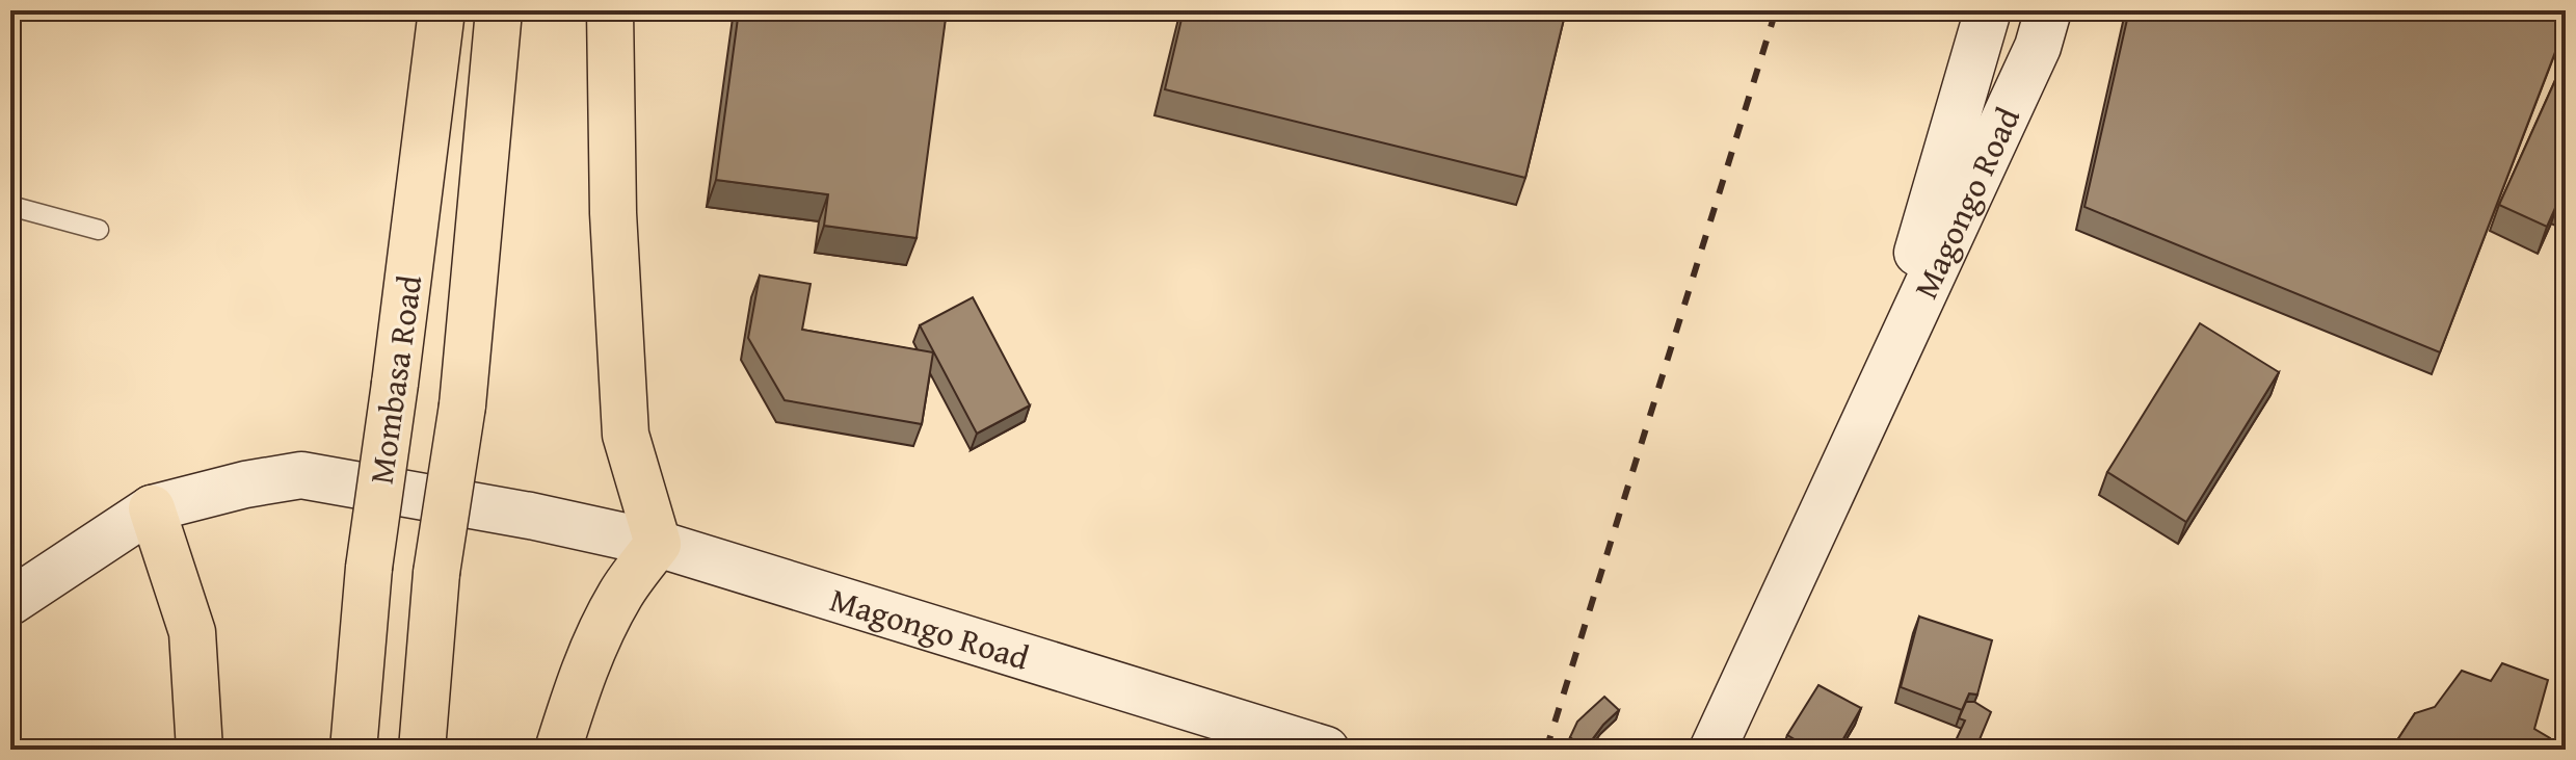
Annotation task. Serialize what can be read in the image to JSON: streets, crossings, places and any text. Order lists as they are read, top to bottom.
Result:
{
  "streets": {
    "highway": ["Mombasa Road"],
    "main road": ["Magongo Road"]
  }
}
